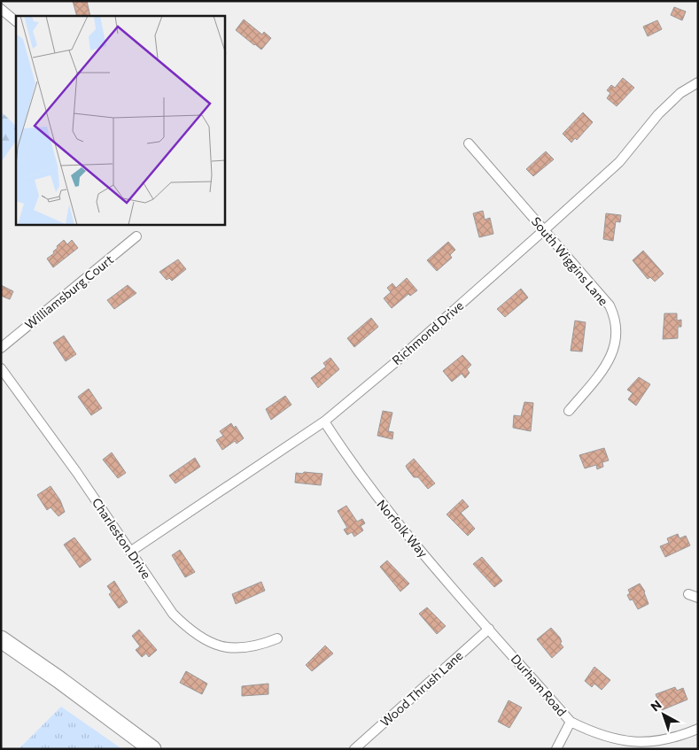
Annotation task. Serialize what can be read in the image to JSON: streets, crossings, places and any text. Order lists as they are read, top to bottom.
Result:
{
  "streets": {
    "street": [
      "South Wiggins Lane",
      "Williamsburg Court",
      "Richmond Drive",
      "Norfolk Way",
      "Charleston Drive",
      "Durham Road",
      "Wood Thrush Lane"
    ]
  },
  "crossings": [
    ["South Wiggins Lane", "Richmond Drive"],
    ["Richmond Drive", "Norfolk Way"],
    ["Richmond Drive", "Charleston Drive"],
    ["Norfolk Way", "Durham Road"],
    ["Norfolk Way", "Wood Thrush Lane"],
    ["Durham Road", "Wood Thrush Lane"]
  ],
  "north": "top left"
}
